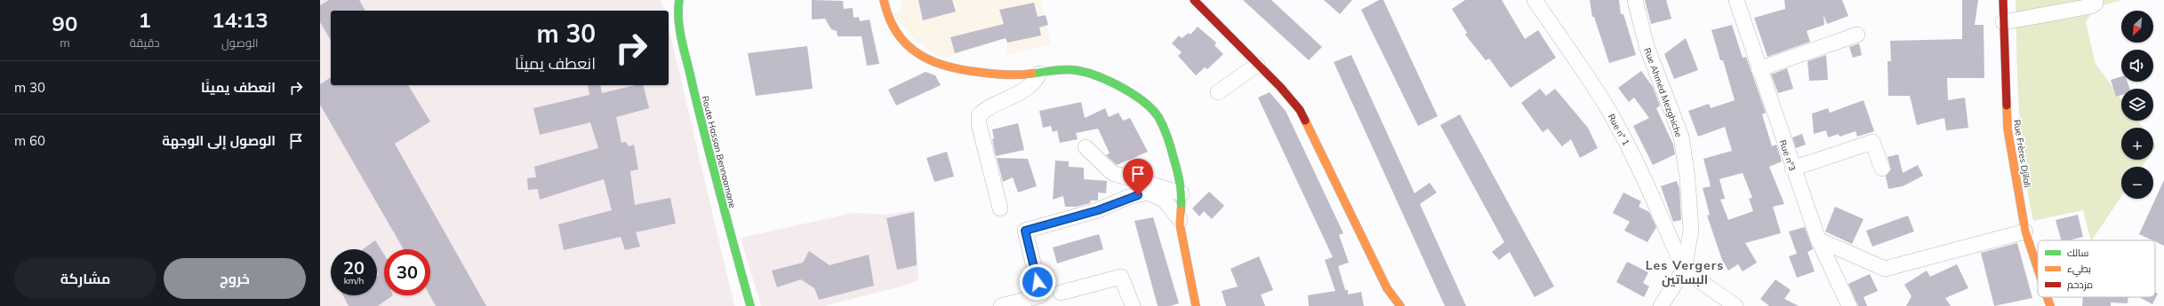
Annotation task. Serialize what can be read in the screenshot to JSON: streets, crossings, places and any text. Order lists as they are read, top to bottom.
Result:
{
  "streets": {
    "street": [
      "Rue Ahmed Mezghiche",
      "Rue n° 1",
      "Route Hassan Bennaamane",
      "Rue Frères Djilali",
      "Rue n°3"
    ]
  },
  "crossings": [
    ["Rue Ahmed Mezghiche", "Rue n° 1"]
  ],
  "districts": ["Les Vergers البساتين"],
  "legend": ["سالك", "بطيء", "مزدحم"],
  "north": "bottom left",
  "page": {
    "eta": [
      "14:13",
      "الوصول",
      "1",
      "دقيقة",
      "90",
      "m"
    ],
    "map_buttons": ["+", "−"],
    "turn": ["30 m", "انعطف يمينًا"],
    "list": [
      {
        "name": "انعطف يمينًا",
        "value": "30 m"
      },
      {
        "name": "الوصول إلى الوجهة",
        "value": "60 m"
      }
    ],
    "speed": "20 km/h",
    "limit": "30",
    "buttons": ["خروج", "مشاركة"]
  }
}
